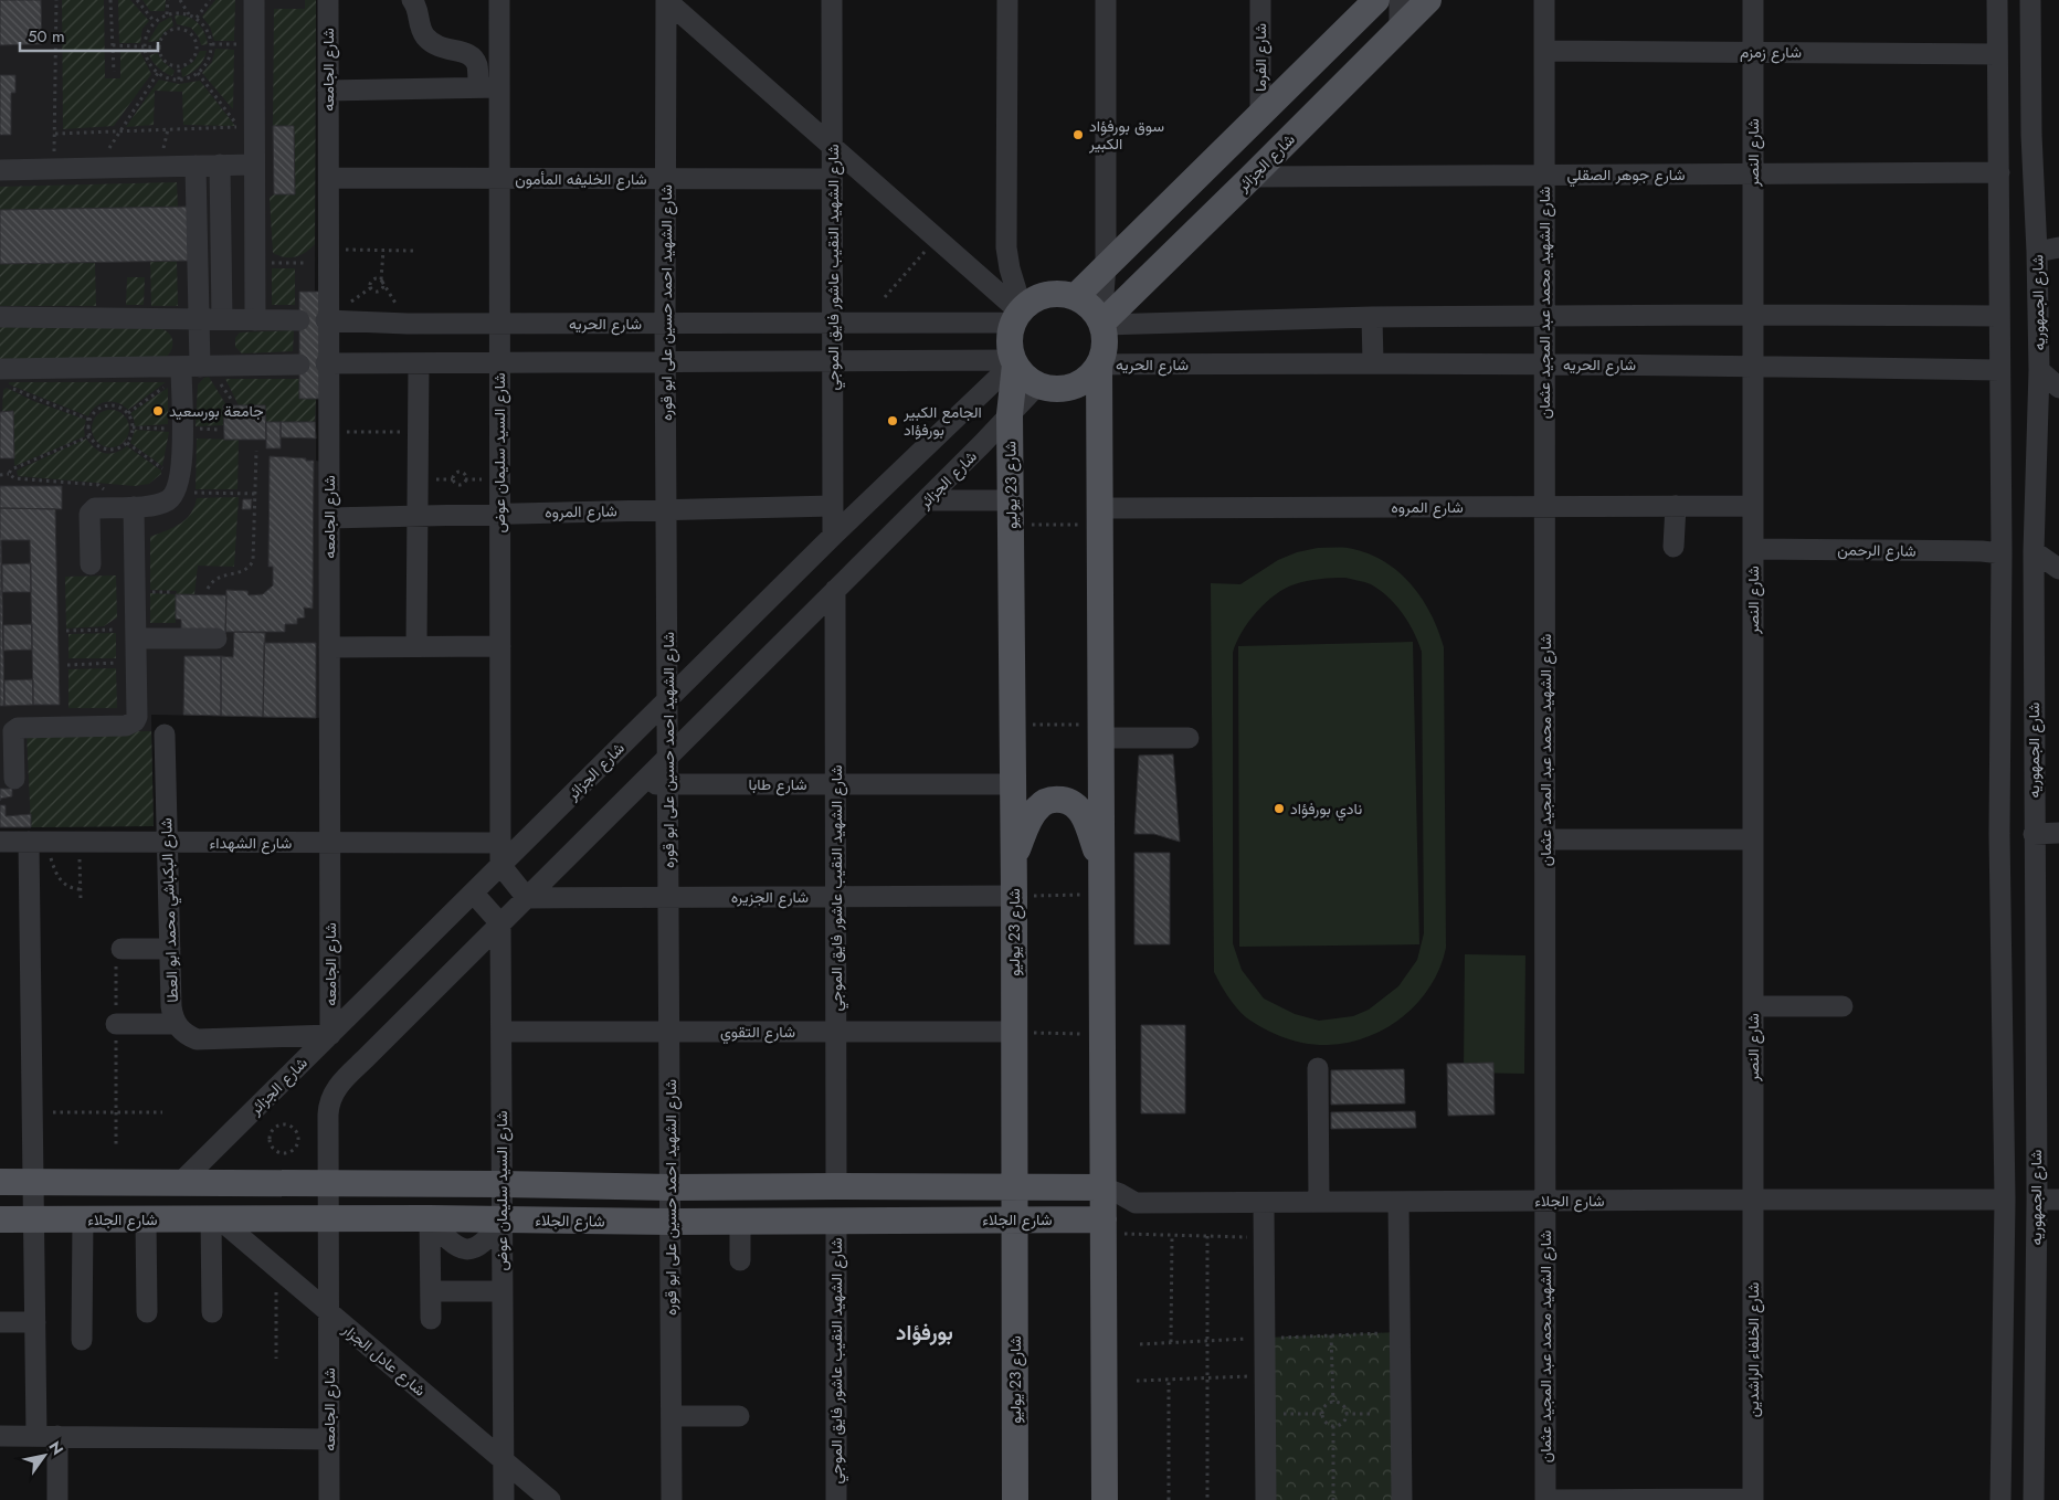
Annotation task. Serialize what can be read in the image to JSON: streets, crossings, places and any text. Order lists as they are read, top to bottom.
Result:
{
  "streets": {
    "main road": ["شارع الجزائر", "شارع 23 يوليو", "شارع الجلاء"],
    "street": [
      "شارع زمزم",
      "شارع الفرما",
      "شارع الجامعه",
      "شارع النصر",
      "شارع جوهر الصقلي",
      "شارع الخليفه المأمون",
      "شارع الشهيد النقيب عاشور فايق الموجي",
      "شارع الشهيد احمد حسين على ابو قوره",
      "شارع الشهيد محمد عبد المجيد عثمان",
      "شارع الجمهوريه",
      "شارع الحريه",
      "شارع السيد سليمان عوض",
      "شارع المروه",
      "شارع الرحمن",
      "شارع طابا",
      "شارع الشهداء",
      "شارع الجزيره",
      "شارع البكباشي محمد ابو العطا",
      "شارع التقوي",
      "شارع الخلفاء الراشدين",
      "شارع عادل الجزار"
    ]
  },
  "crossings": [
    ["شارع زمزم", "شارع النصر"],
    ["شارع زمزم", "شارع الشهيد محمد عبد المجيد عثمان"],
    ["شارع زمزم", "شارع الجمهوريه"],
    ["شارع الجامعه", "شارع الجزائر"],
    ["شارع الجامعه", "شارع الخليفه المأمون"],
    ["شارع الجامعه", "شارع الحريه"],
    ["شارع الجامعه", "شارع المروه"],
    ["شارع الجامعه", "شارع الشهداء"],
    ["شارع الجامعه", "شارع البكباشي محمد ابو العطا"],
    ["شارع الجامعه", "شارع الجلاء"],
    ["شارع الجامعه", "شارع عادل الجزار"],
    ["شارع النصر", "شارع جوهر الصقلي"],
    ["شارع النصر", "شارع الحريه"],
    ["شارع النصر", "شارع المروه"],
    ["شارع النصر", "شارع الرحمن"],
    ["شارع النصر", "شارع الجلاء"],
    ["شارع النصر", "شارع الخلفاء الراشدين"],
    ["شارع الجزائر", "شارع جوهر الصقلي"],
    ["شارع الجزائر", "شارع الشهيد النقيب عاشور فايق الموجي"],
    ["شارع الجزائر", "شارع الشهيد احمد حسين على ابو قوره"],
    ["شارع الجزائر", "شارع الحريه"],
    ["شارع الجزائر", "شارع السيد سليمان عوض"],
    ["شارع الجزائر", "شارع 23 يوليو"],
    ["شارع الجزائر", "شارع طابا"],
    ["شارع الجزائر", "شارع الجزيره"],
    ["شارع الجزائر", "شارع البكباشي محمد ابو العطا"],
    ["شارع الجزائر", "شارع الجلاء"],
    ["شارع جوهر الصقلي", "شارع الشهيد محمد عبد المجيد عثمان"],
    ["شارع جوهر الصقلي", "شارع الجمهوريه"],
    ["شارع الخليفه المأمون", "شارع الشهيد النقيب عاشور فايق الموجي"],
    ["شارع الخليفه المأمون", "شارع الشهيد احمد حسين على ابو قوره"],
    ["شارع الخليفه المأمون", "شارع السيد سليمان عوض"],
    ["شارع الشهيد النقيب عاشور فايق الموجي", "شارع الحريه"],
    ["شارع الشهيد النقيب عاشور فايق الموجي", "شارع المروه"],
    ["شارع الشهيد النقيب عاشور فايق الموجي", "شارع طابا"],
    ["شارع الشهيد النقيب عاشور فايق الموجي", "شارع الجزيره"],
    ["شارع الشهيد النقيب عاشور فايق الموجي", "شارع التقوي"],
    ["شارع الشهيد النقيب عاشور فايق الموجي", "شارع الجلاء"],
    ["شارع الشهيد احمد حسين على ابو قوره", "شارع الحريه"],
    ["شارع الشهيد احمد حسين على ابو قوره", "شارع المروه"],
    ["شارع الشهيد احمد حسين على ابو قوره", "شارع طابا"],
    ["شارع الشهيد احمد حسين على ابو قوره", "شارع الجزيره"],
    ["شارع الشهيد احمد حسين على ابو قوره", "شارع التقوي"],
    ["شارع الشهيد احمد حسين على ابو قوره", "شارع الجلاء"],
    ["شارع الشهيد محمد عبد المجيد عثمان", "شارع الحريه"],
    ["شارع الشهيد محمد عبد المجيد عثمان", "شارع المروه"],
    ["شارع الشهيد محمد عبد المجيد عثمان", "شارع الجلاء"],
    ["شارع الجمهوريه", "شارع الحريه"],
    ["شارع الجمهوريه", "شارع الرحمن"],
    ["شارع الجمهوريه", "شارع الجلاء"],
    ["شارع الحريه", "شارع السيد سليمان عوض"],
    ["شارع الحريه", "شارع 23 يوليو"],
    ["شارع السيد سليمان عوض", "شارع المروه"],
    ["شارع السيد سليمان عوض", "شارع الشهداء"],
    ["شارع السيد سليمان عوض", "شارع التقوي"],
    ["شارع السيد سليمان عوض", "شارع الجلاء"],
    ["شارع السيد سليمان عوض", "شارع عادل الجزار"],
    ["شارع 23 يوليو", "شارع طابا"],
    ["شارع 23 يوليو", "شارع الجزيره"],
    ["شارع 23 يوليو", "شارع التقوي"],
    ["شارع 23 يوليو", "شارع الجلاء"],
    ["شارع الشهداء", "شارع البكباشي محمد ابو العطا"],
    ["شارع الجلاء", "شارع الخلفاء الراشدين"],
    ["شارع الجلاء", "شارع عادل الجزار"]
  ],
  "districts": ["بورفؤاد"],
  "places": [
    "سوق بورفؤاد الكبير",
    "جامعة بورسعيد",
    "الجامع الكبير بورفؤاد",
    "نادي بورفؤاد"
  ],
  "scale_bar": "50 m",
  "north": "top right"
}
